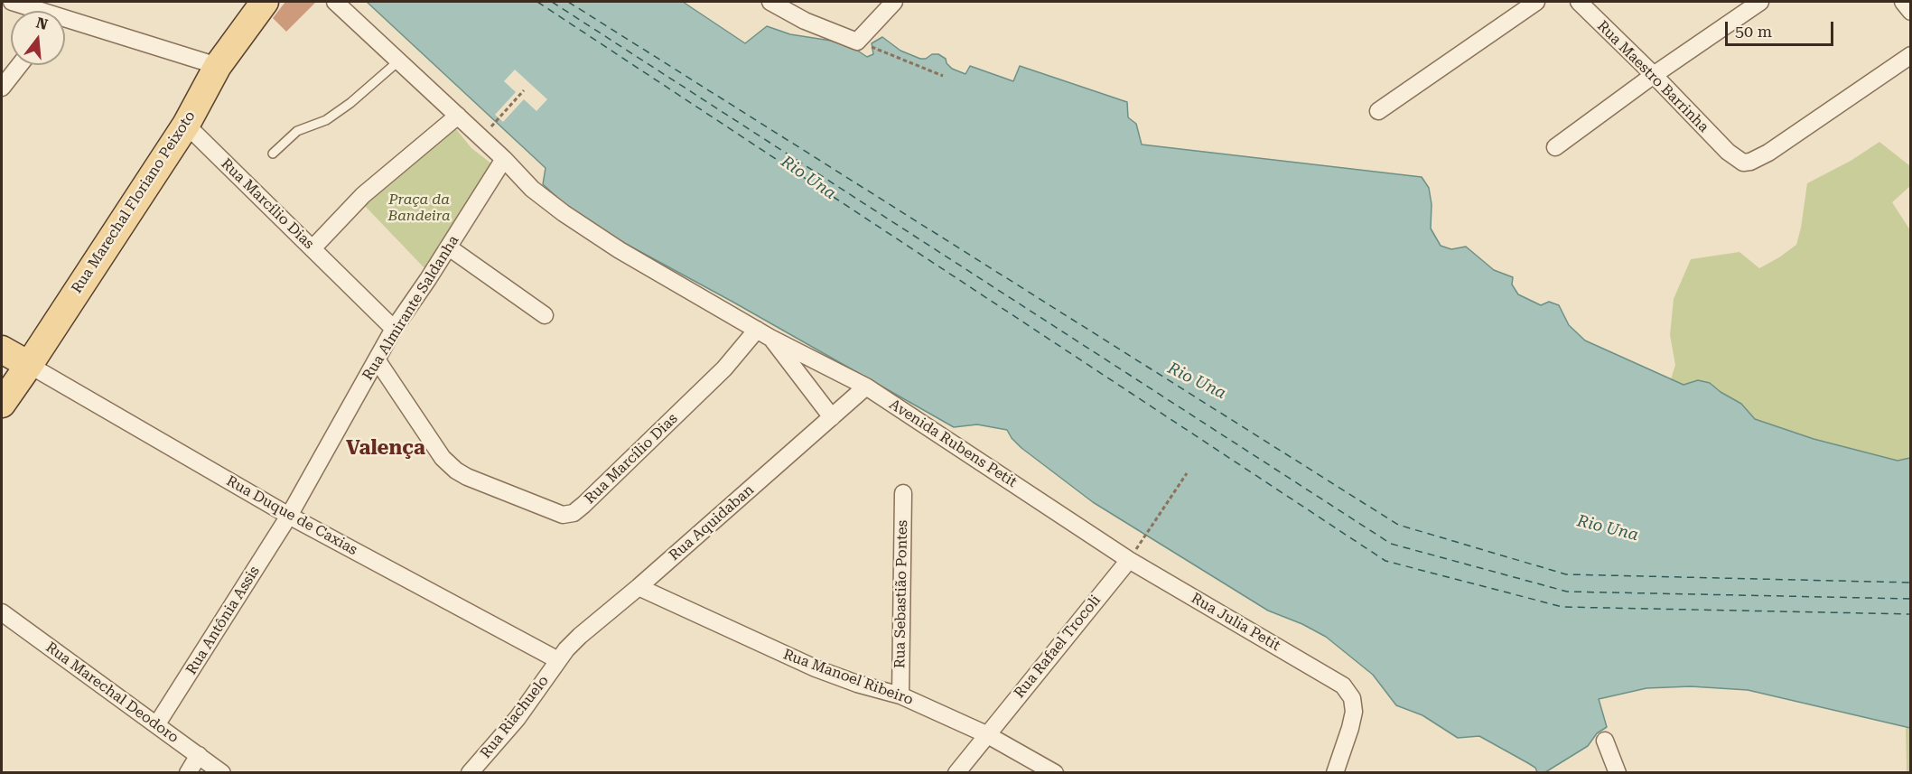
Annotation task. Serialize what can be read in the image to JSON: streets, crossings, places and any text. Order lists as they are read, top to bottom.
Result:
{
  "streets": {
    "main road": ["Rua Marechal Floriano Peixoto"],
    "street": [
      "Rua Maestro Barrinha",
      "Rua Marcílio Dias",
      "Rua Almirante Saldanha",
      "Avenida Rubens Petit",
      "Rua Duque de Caxias",
      "Rua Aquidaban",
      "Rua Sebastião Pontes",
      "Rua Antônia Assis",
      "Rua Julia Petit",
      "Rua Rafael Trocoli",
      "Rua Manoel Ribeiro",
      "Rua Marechal Deodoro",
      "Rua Riachuelo"
    ]
  },
  "crossings": [
    ["Rua Marechal Floriano Peixoto", "Rua Marcílio Dias"],
    ["Rua Marechal Floriano Peixoto", "Rua Duque de Caxias"],
    ["Rua Marcílio Dias", "Rua Almirante Saldanha"],
    ["Rua Marcílio Dias", "Avenida Rubens Petit"],
    ["Rua Almirante Saldanha", "Avenida Rubens Petit"],
    ["Rua Almirante Saldanha", "Rua Duque de Caxias"],
    ["Rua Almirante Saldanha", "Rua Antônia Assis"],
    ["Avenida Rubens Petit", "Rua Aquidaban"],
    ["Avenida Rubens Petit", "Rua Julia Petit"],
    ["Avenida Rubens Petit", "Rua Rafael Trocoli"],
    ["Rua Duque de Caxias", "Rua Aquidaban"],
    ["Rua Duque de Caxias", "Rua Antônia Assis"],
    ["Rua Duque de Caxias", "Rua Riachuelo"],
    ["Rua Aquidaban", "Rua Manoel Ribeiro"],
    ["Rua Aquidaban", "Rua Riachuelo"],
    ["Rua Sebastião Pontes", "Rua Manoel Ribeiro"],
    ["Rua Antônia Assis", "Rua Marechal Deodoro"],
    ["Rua Julia Petit", "Rua Rafael Trocoli"],
    ["Rua Rafael Trocoli", "Rua Manoel Ribeiro"]
  ],
  "districts": ["Valença"],
  "water": ["Rio Una"],
  "parks": ["Praça da Bandeira"],
  "scale_bar": "50 m",
  "north": "top"
}
